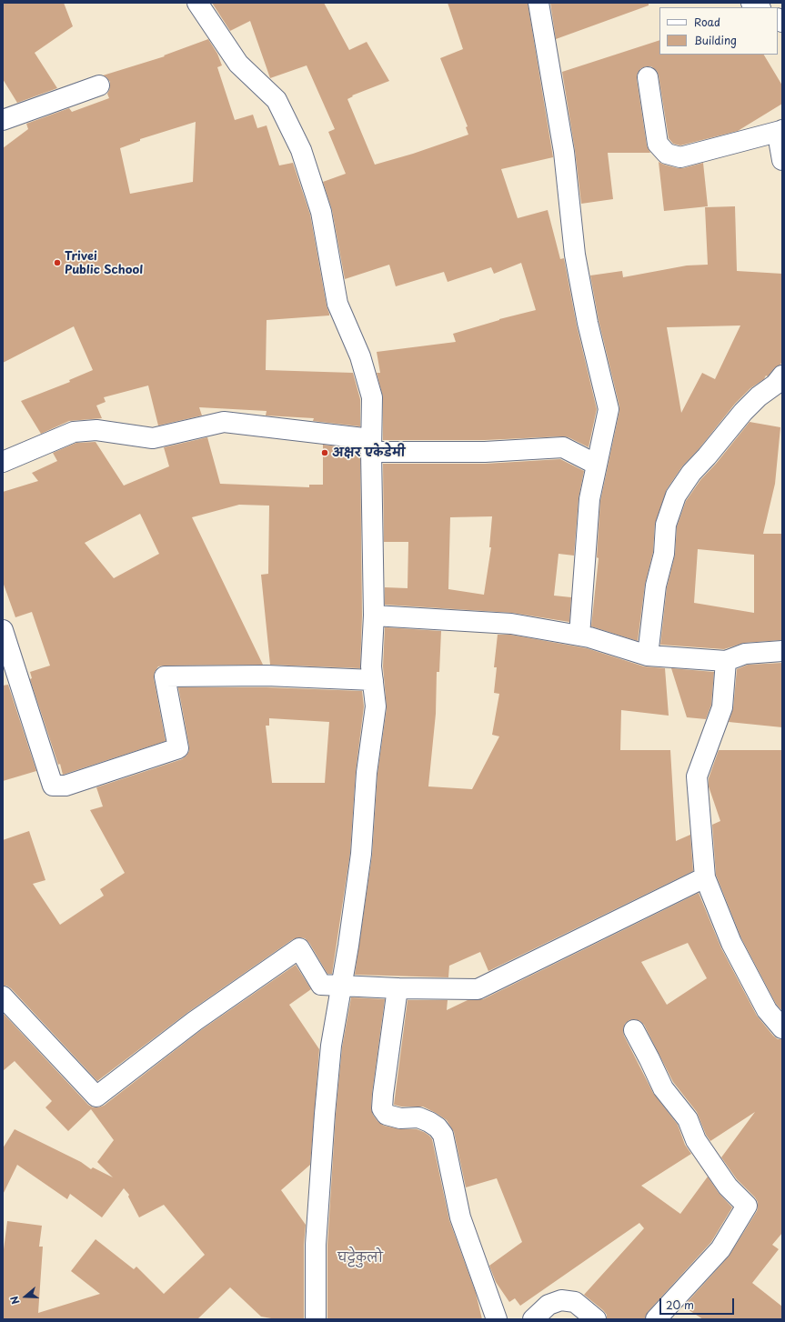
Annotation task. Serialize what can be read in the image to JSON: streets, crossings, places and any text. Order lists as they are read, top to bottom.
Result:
{
  "districts": ["घट्टेकुलो"],
  "places": ["Trivei Public School", "अक्षर एकेडेमी"],
  "legend": ["Road", "Building"],
  "scale_bar": "20 m",
  "north": "left"
}
